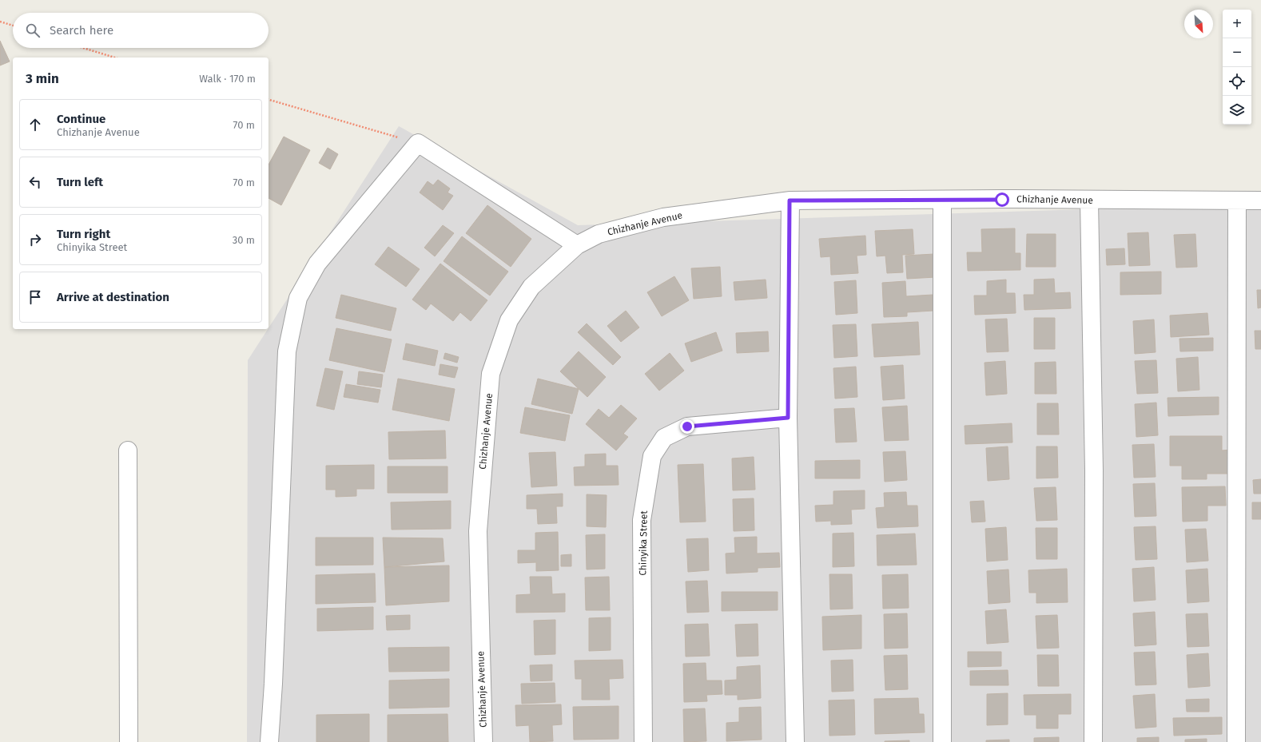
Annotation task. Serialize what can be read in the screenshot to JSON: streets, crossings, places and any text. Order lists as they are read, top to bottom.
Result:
{
  "streets": {
    "street": ["Chizhanje Avenue", "Chinyika Street"]
  },
  "north": "bottom right",
  "page": {
    "map_buttons": ["+", "−"],
    "search": "Search here",
    "heading": ["3 min", "Walk · 170 m"],
    "list": [
      ["Continue", "Chizhanje Avenue", "70 m"],
      ["Turn left", "70 m"],
      ["Turn right", "Chinyika Street", "30 m"],
      "Arrive at destination"
    ]
  }
}
